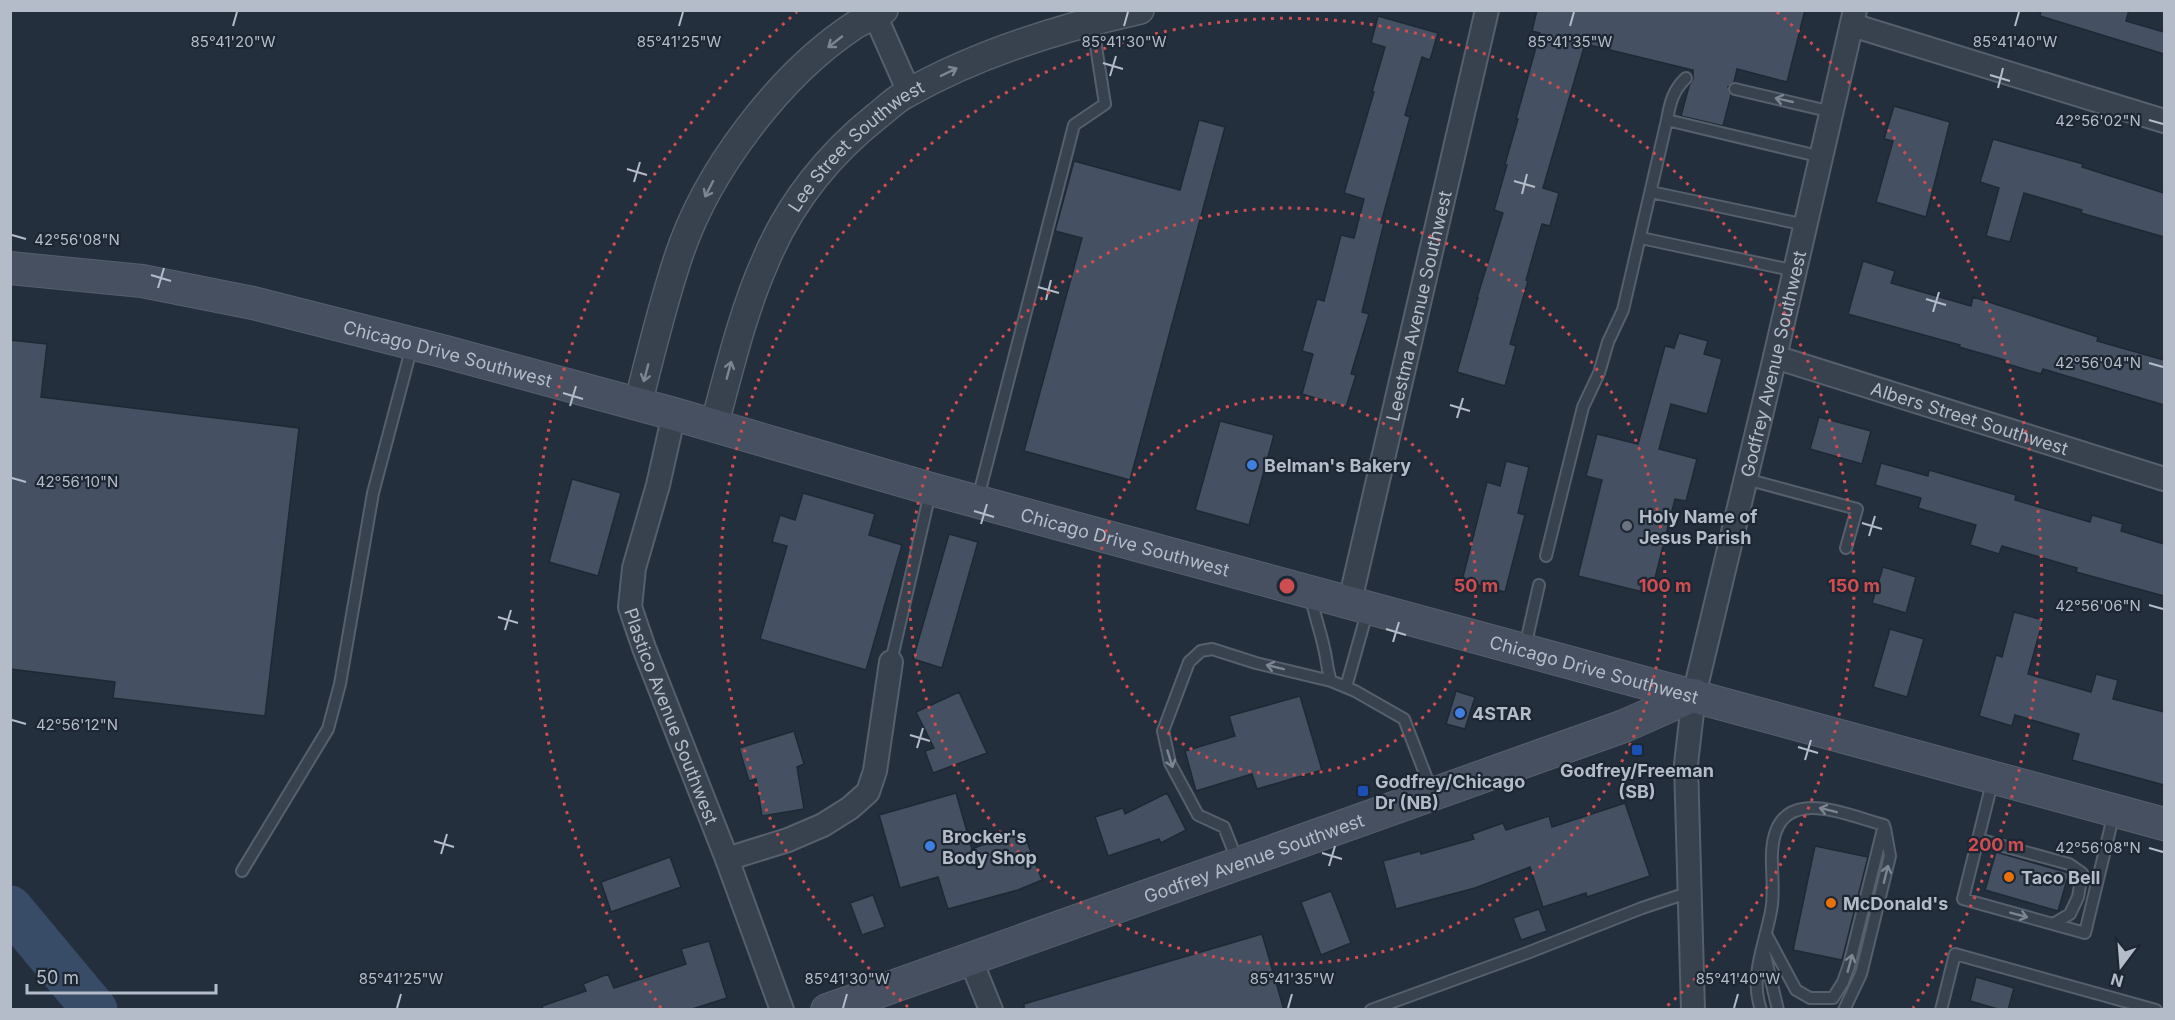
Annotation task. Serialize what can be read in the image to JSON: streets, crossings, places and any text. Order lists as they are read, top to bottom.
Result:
{
  "streets": {
    "main road": ["Chicago Drive Southwest", "Godfrey Avenue Southwest"],
    "street": [
      "Lee Street Southwest",
      "Leestma Avenue Southwest",
      "Albers Street Southwest",
      "Plastico Avenue Southwest"
    ]
  },
  "crossings": [
    ["Lee Street Southwest", "Chicago Drive Southwest"],
    ["Leestma Avenue Southwest", "Chicago Drive Southwest"],
    ["Chicago Drive Southwest", "Godfrey Avenue Southwest"],
    ["Chicago Drive Southwest", "Plastico Avenue Southwest"],
    ["Godfrey Avenue Southwest", "Albers Street Southwest"]
  ],
  "places": {
    "other": [
      "Belman's Bakery",
      "Holy Name of Jesus Parish",
      "4STAR",
      "Brocker's Body Shop",
      "Taco Bell",
      "McDonald's"
    ],
    "transit": ["Godfrey/Freeman (SB)", "Godfrey/Chicago Dr (NB)"]
  },
  "scale_bar": "50 m",
  "north": "bottom",
  "coordinates": [
    "85°41'20\"W",
    "85°41'25\"W",
    "85°41'30\"W",
    "85°41'35\"W",
    "85°41'40\"W",
    "42°56'02\"N",
    "42°56'08\"N",
    "42°56'04\"N",
    "42°56'10\"N",
    "42°56'06\"N",
    "42°56'12\"N"
  ],
  "rings": [
    "50 m",
    "100 m",
    "150 m",
    "200 m"
  ]
}
